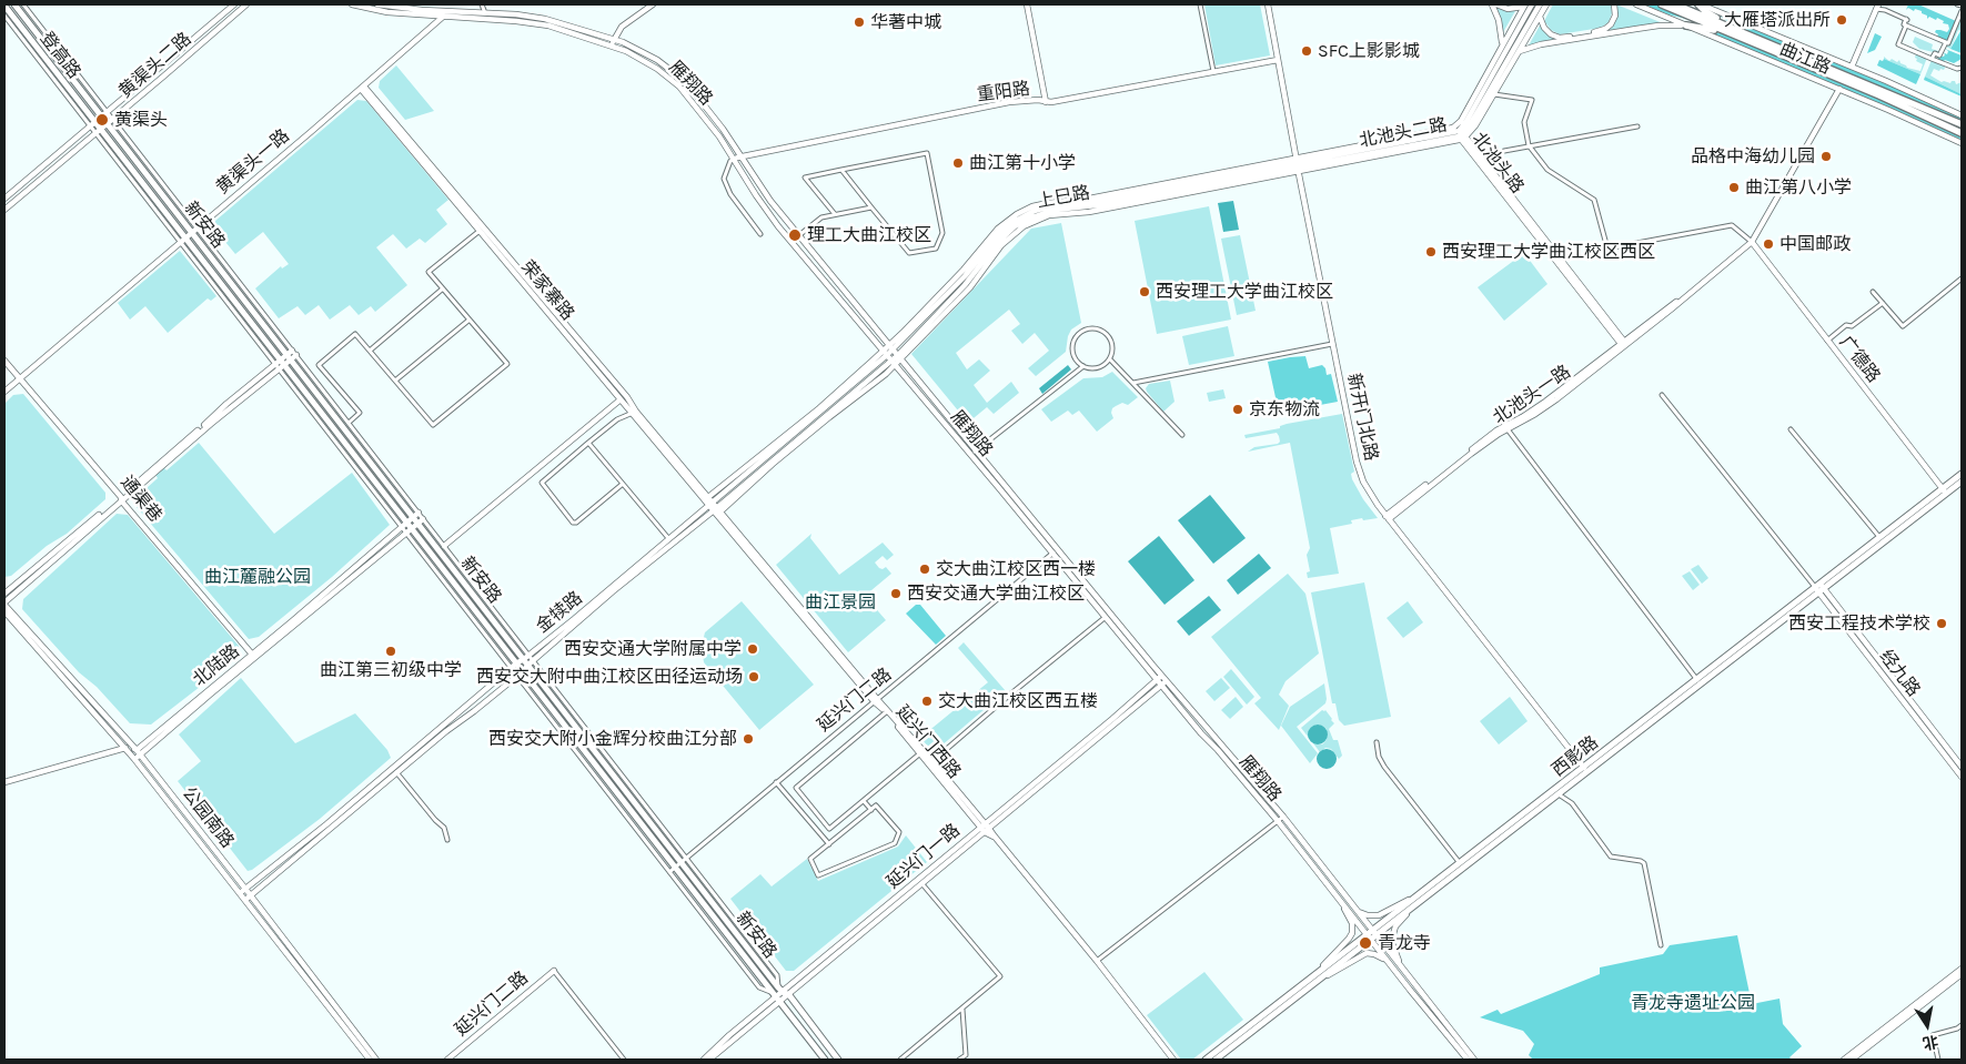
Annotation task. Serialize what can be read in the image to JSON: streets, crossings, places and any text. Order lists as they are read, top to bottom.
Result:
{
  "streets": {
    "highway": ["曲江路"],
    "main road": ["登高路", "新安路", "西影路"],
    "street": [
      "黄渠头二路",
      "雁翔路",
      "重阳路",
      "北池头二路",
      "黄渠头一路",
      "北池头路",
      "上巳路",
      "荣家寨路",
      "广德路",
      "北池头一路",
      "新开门北路",
      "通渠巷",
      "金犊路",
      "北陆路",
      "经九路",
      "延兴门二路",
      "延兴门西路",
      "公园南路",
      "延兴门一路"
    ]
  },
  "crossings": [
    ["登高路", "黄渠头二路"],
    ["登高路", "新安路"],
    ["曲江路", "北池头一路"],
    ["黄渠头二路", "新安路"],
    ["雁翔路", "重阳路"],
    ["雁翔路", "黄渠头一路"],
    ["雁翔路", "上巳路"],
    ["雁翔路", "金犊路"],
    ["雁翔路", "延兴门二路"],
    ["雁翔路", "西影路"],
    ["雁翔路", "延兴门一路"],
    ["重阳路", "新开门北路"],
    ["北池头二路", "北池头路"],
    ["北池头二路", "上巳路"],
    ["北池头二路", "新开门北路"],
    ["黄渠头一路", "新安路"],
    ["黄渠头一路", "荣家寨路"],
    ["黄渠头一路", "通渠巷"],
    ["北池头路", "北池头一路"],
    ["上巳路", "新开门北路"],
    ["上巳路", "金犊路"],
    ["新安路", "金犊路"],
    ["新安路", "北陆路"],
    ["新安路", "延兴门二路"],
    ["新安路", "延兴门一路"],
    ["荣家寨路", "金犊路"],
    ["荣家寨路", "延兴门西路"],
    ["广德路", "北池头一路"],
    ["广德路", "西影路"],
    ["北池头一路", "新开门北路"],
    ["新开门北路", "西影路"],
    ["通渠巷", "北陆路"],
    ["金犊路", "延兴门西路"],
    ["金犊路", "公园南路"],
    ["北陆路", "公园南路"],
    ["经九路", "西影路"],
    ["延兴门二路", "延兴门西路"],
    ["延兴门西路", "延兴门一路"]
  ],
  "parks": ["曲江麓融公园", "曲江景园", "青龙寺遗址公园"],
  "places": [
    "大雁塔派出所",
    "华著中城",
    "SFC上影影城",
    "黄渠头",
    "品格中海幼儿园",
    "曲江第十小学",
    "曲江第八小学",
    "理工大曲江校区",
    "中国邮政",
    "西安理工大学曲江校区西区",
    "西安理工大学曲江校区",
    "京东物流",
    "交大曲江校区西一楼",
    "西安交通大学曲江校区",
    "西安工程技术学校",
    "西安交通大学附属中学",
    "曲江第三初级中学",
    "西安交大附中曲江校区田径运动场",
    "交大曲江校区西五楼",
    "西安交大附小金辉分校曲江分部",
    "青龙寺"
  ],
  "north": "bottom"
}
